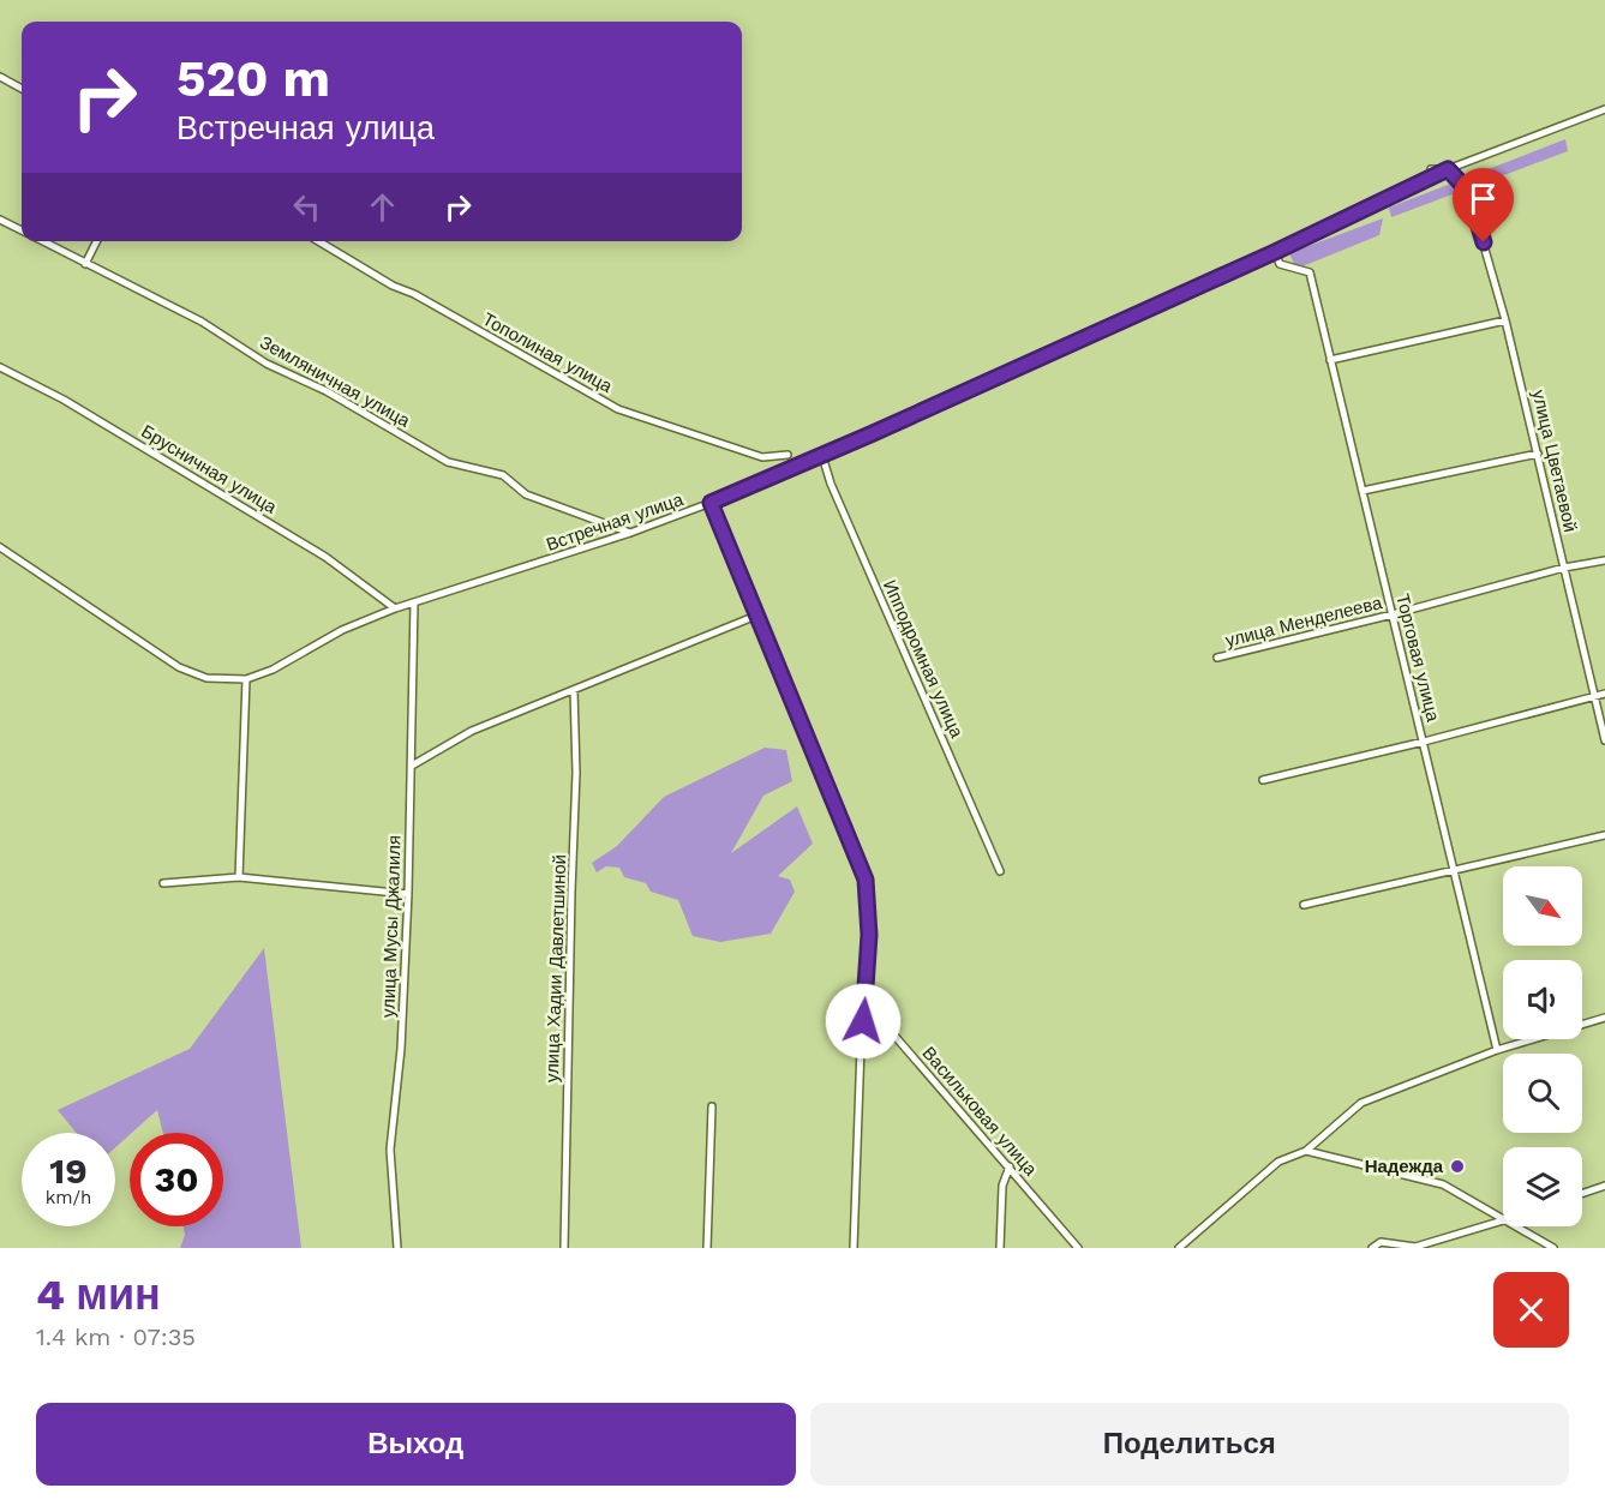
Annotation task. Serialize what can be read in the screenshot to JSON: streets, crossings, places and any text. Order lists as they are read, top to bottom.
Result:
{
  "streets": {
    "street": [
      "Тополиная улица",
      "Земляничная улица",
      "улица Цветаевой",
      "Брусничная улица",
      "Встречная улица",
      "улица Менделеева",
      "Торговая улица",
      "Ипподромная улица",
      "улица Мусы Джалиля",
      "улица Хадии Давлетшиной",
      "Васильковая улица"
    ]
  },
  "crossings": [
    ["Земляничная улица", "Встречная улица"],
    ["улица Цветаевой", "Встречная улица"],
    ["улица Цветаевой", "улица Менделеева"],
    ["Брусничная улица", "Встречная улица"],
    ["Встречная улица", "Торговая улица"],
    ["Встречная улица", "Ипподромная улица"],
    ["Встречная улица", "улица Мусы Джалиля"],
    ["улица Менделеева", "Торговая улица"]
  ],
  "places": ["Надежда"],
  "north": "bottom right",
  "page": {
    "turn": ["520 m", "Встречная улица"],
    "speed": "19 km/h",
    "limit": "30",
    "heading": ["4 мин", "1.4 km · 07:35"],
    "buttons": ["Выход", "Поделиться"]
  }
}
